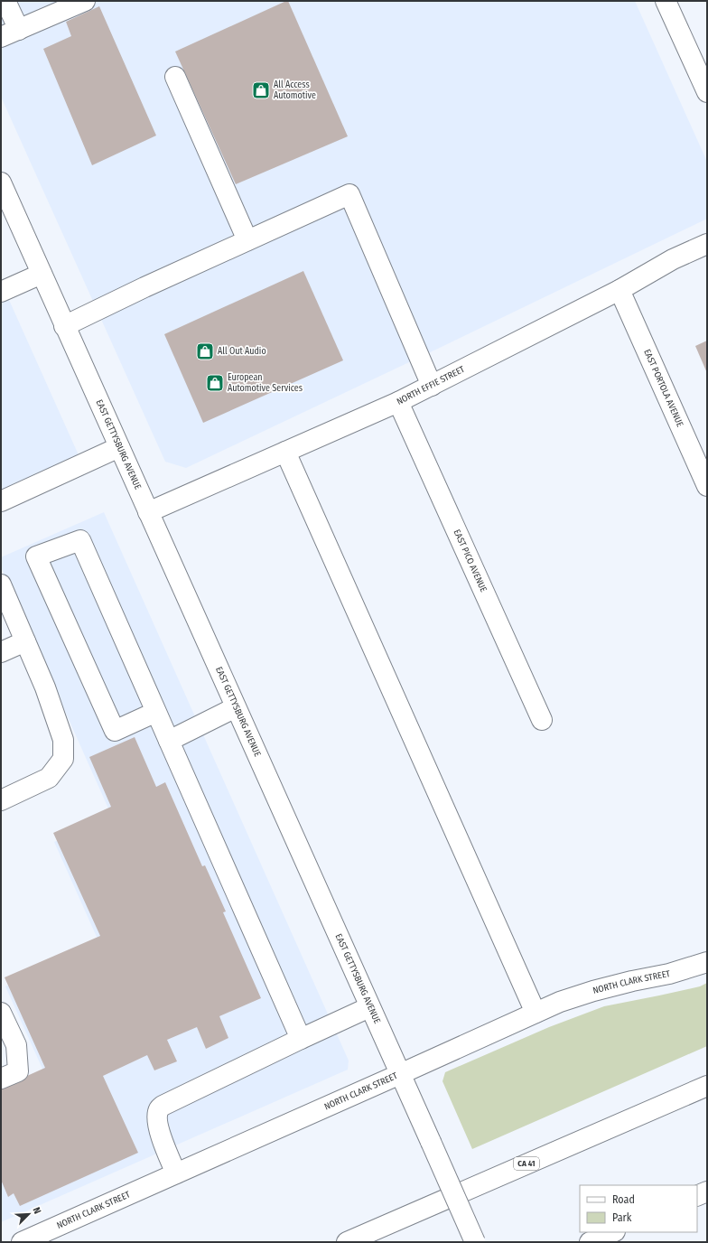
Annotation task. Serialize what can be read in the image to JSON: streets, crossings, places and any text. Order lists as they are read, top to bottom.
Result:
{
  "streets": {
    "main road": [
      "NORTH EFFIE STREET",
      "EAST PORTOLA AVENUE",
      "EAST GETTYSBURG AVENUE",
      "EAST PICO AVENUE",
      "NORTH CLARK STREET",
      "CA 41"
    ]
  },
  "crossings": [
    ["NORTH EFFIE STREET", "EAST PORTOLA AVENUE"],
    ["NORTH EFFIE STREET", "EAST GETTYSBURG AVENUE"],
    ["NORTH EFFIE STREET", "EAST PICO AVENUE"],
    ["EAST GETTYSBURG AVENUE", "NORTH CLARK STREET"]
  ],
  "places": {
    "shop": ["All Access Automotive", "All Out Audio", "European Automotive Services"]
  },
  "legend": ["Road", "Park"],
  "north": "top right"
}
